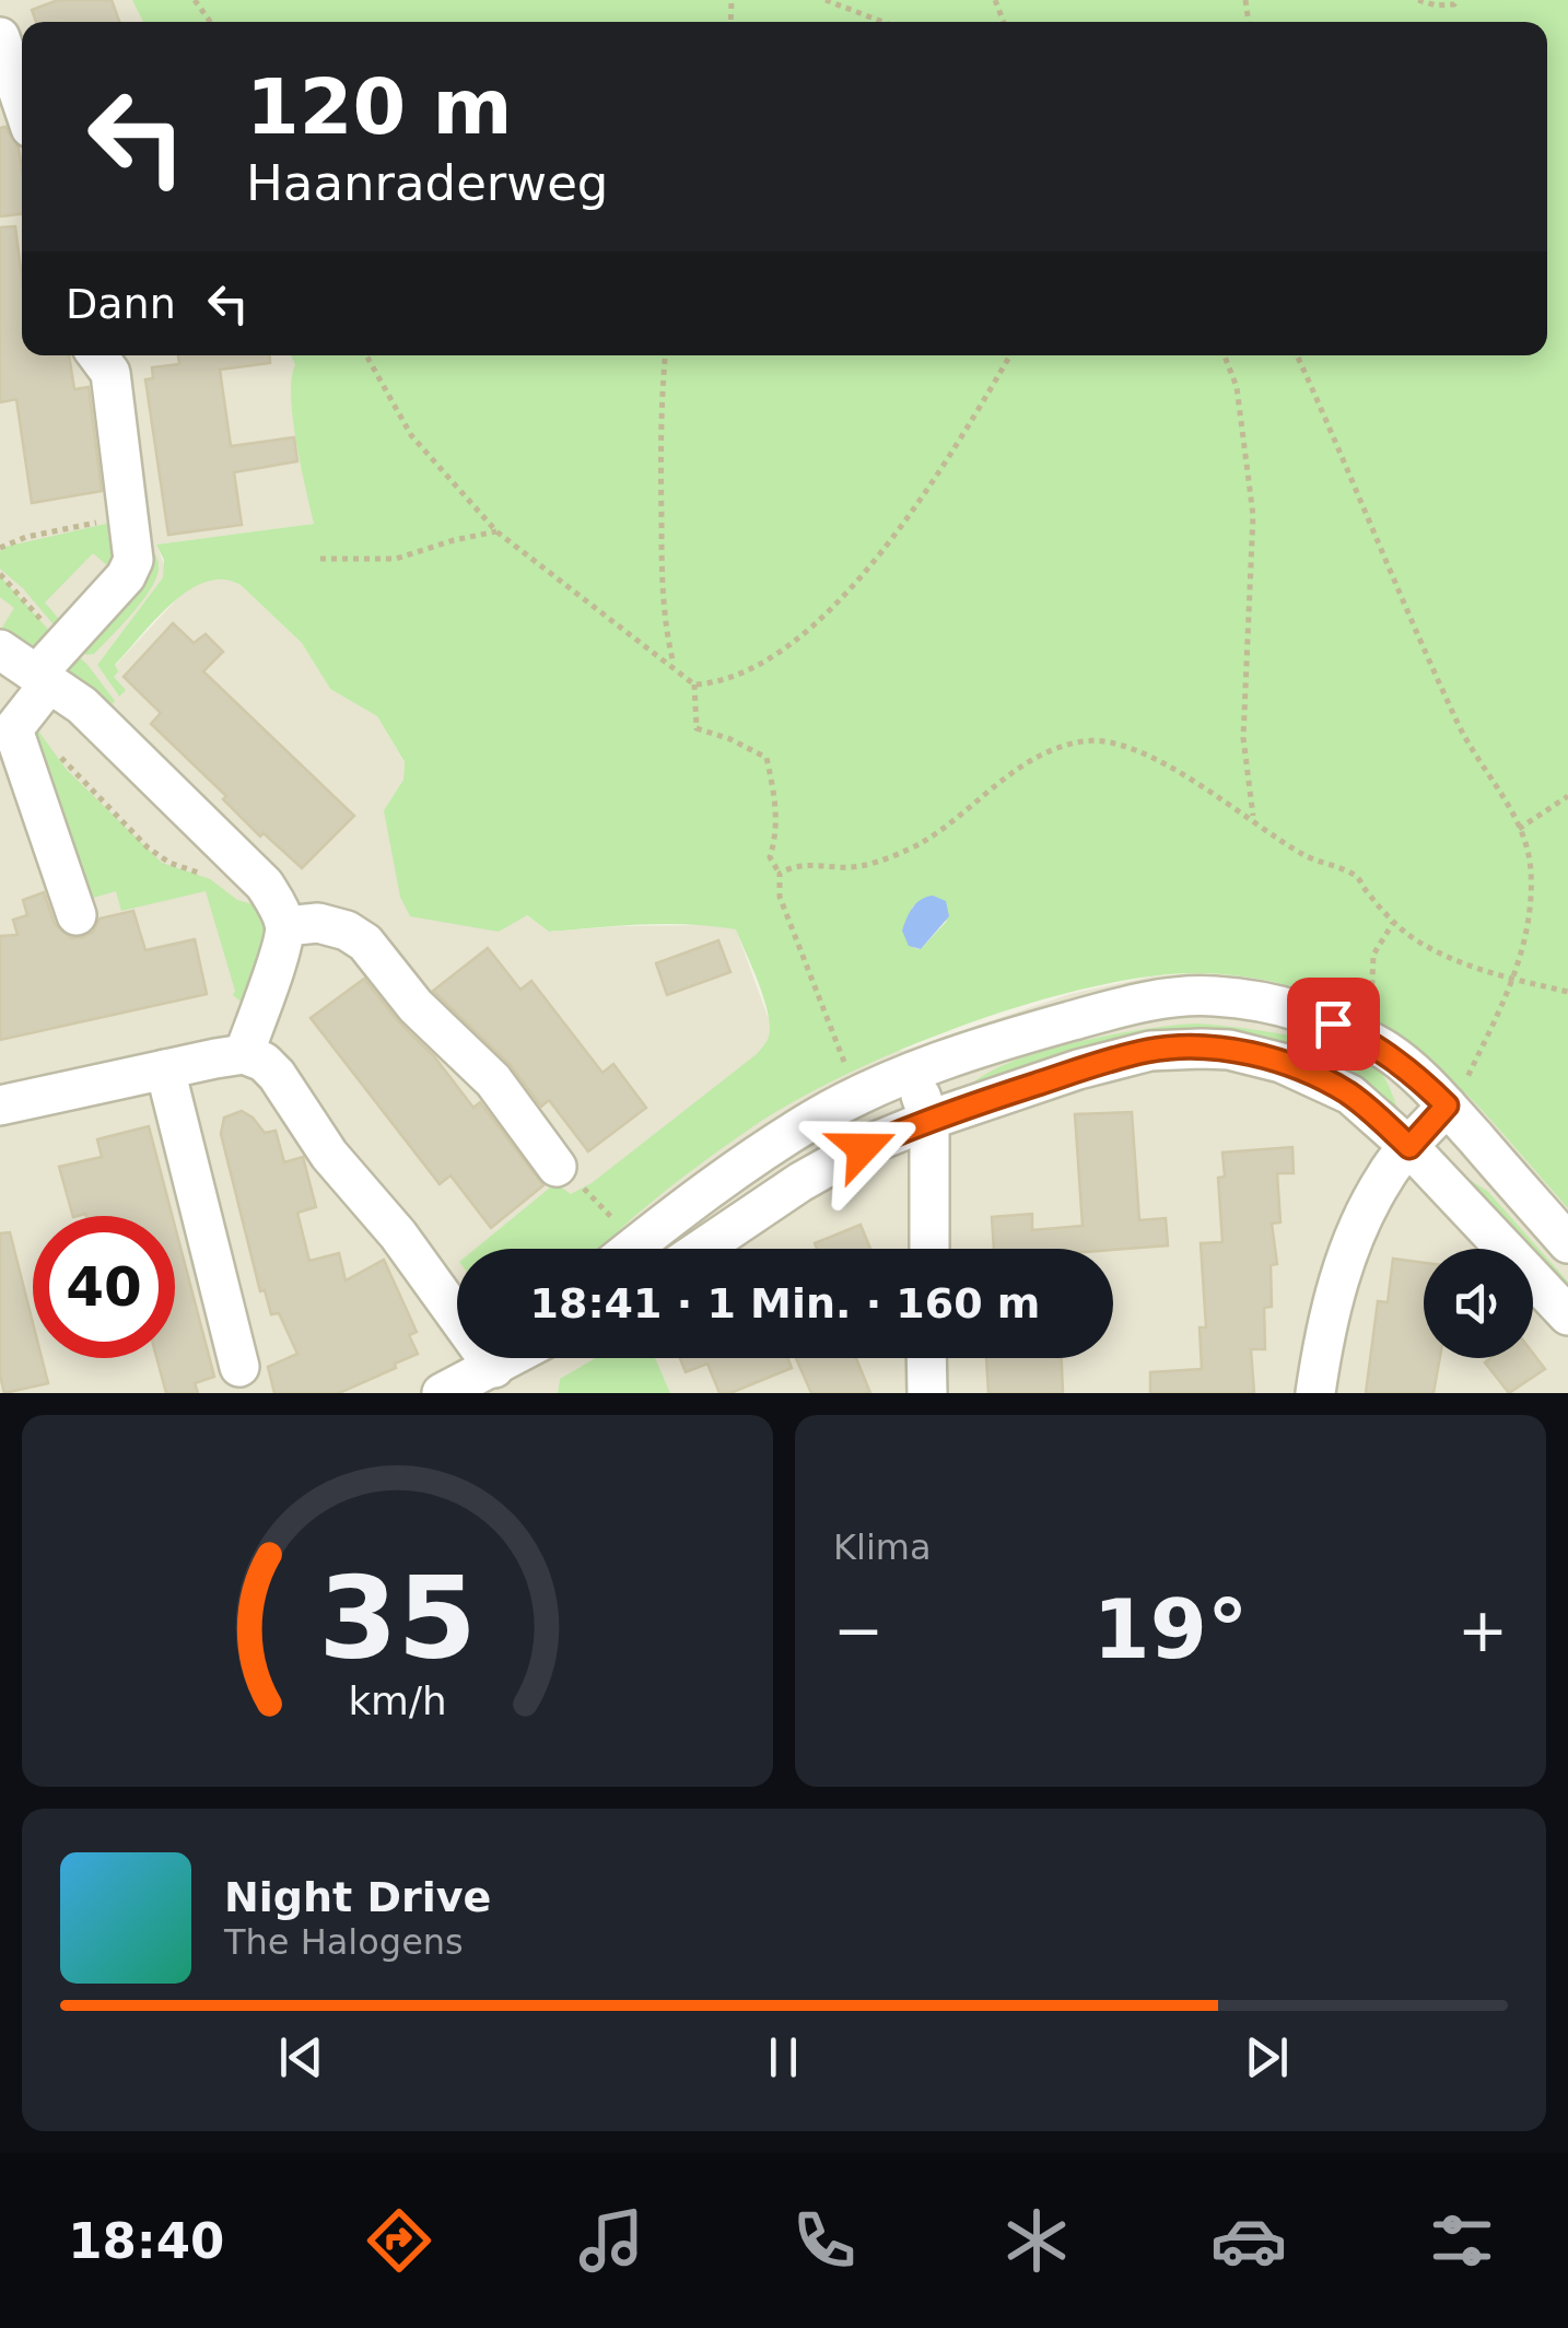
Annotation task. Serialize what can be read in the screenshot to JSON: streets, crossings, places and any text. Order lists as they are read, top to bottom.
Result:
{
  "page": {
    "turn": ["120 m", "Haanraderweg"],
    "then": "Dann",
    "limit": "40",
    "trip": "18:41 · 1 Min. · 160 m",
    "tile": "Klima",
    "heat": ["−", "19°", "+"],
    "song": ["Night Drive", "The Halogens"],
    "tabs": "18:40",
    "gauge": ["35", "km/h"]
  }
}
